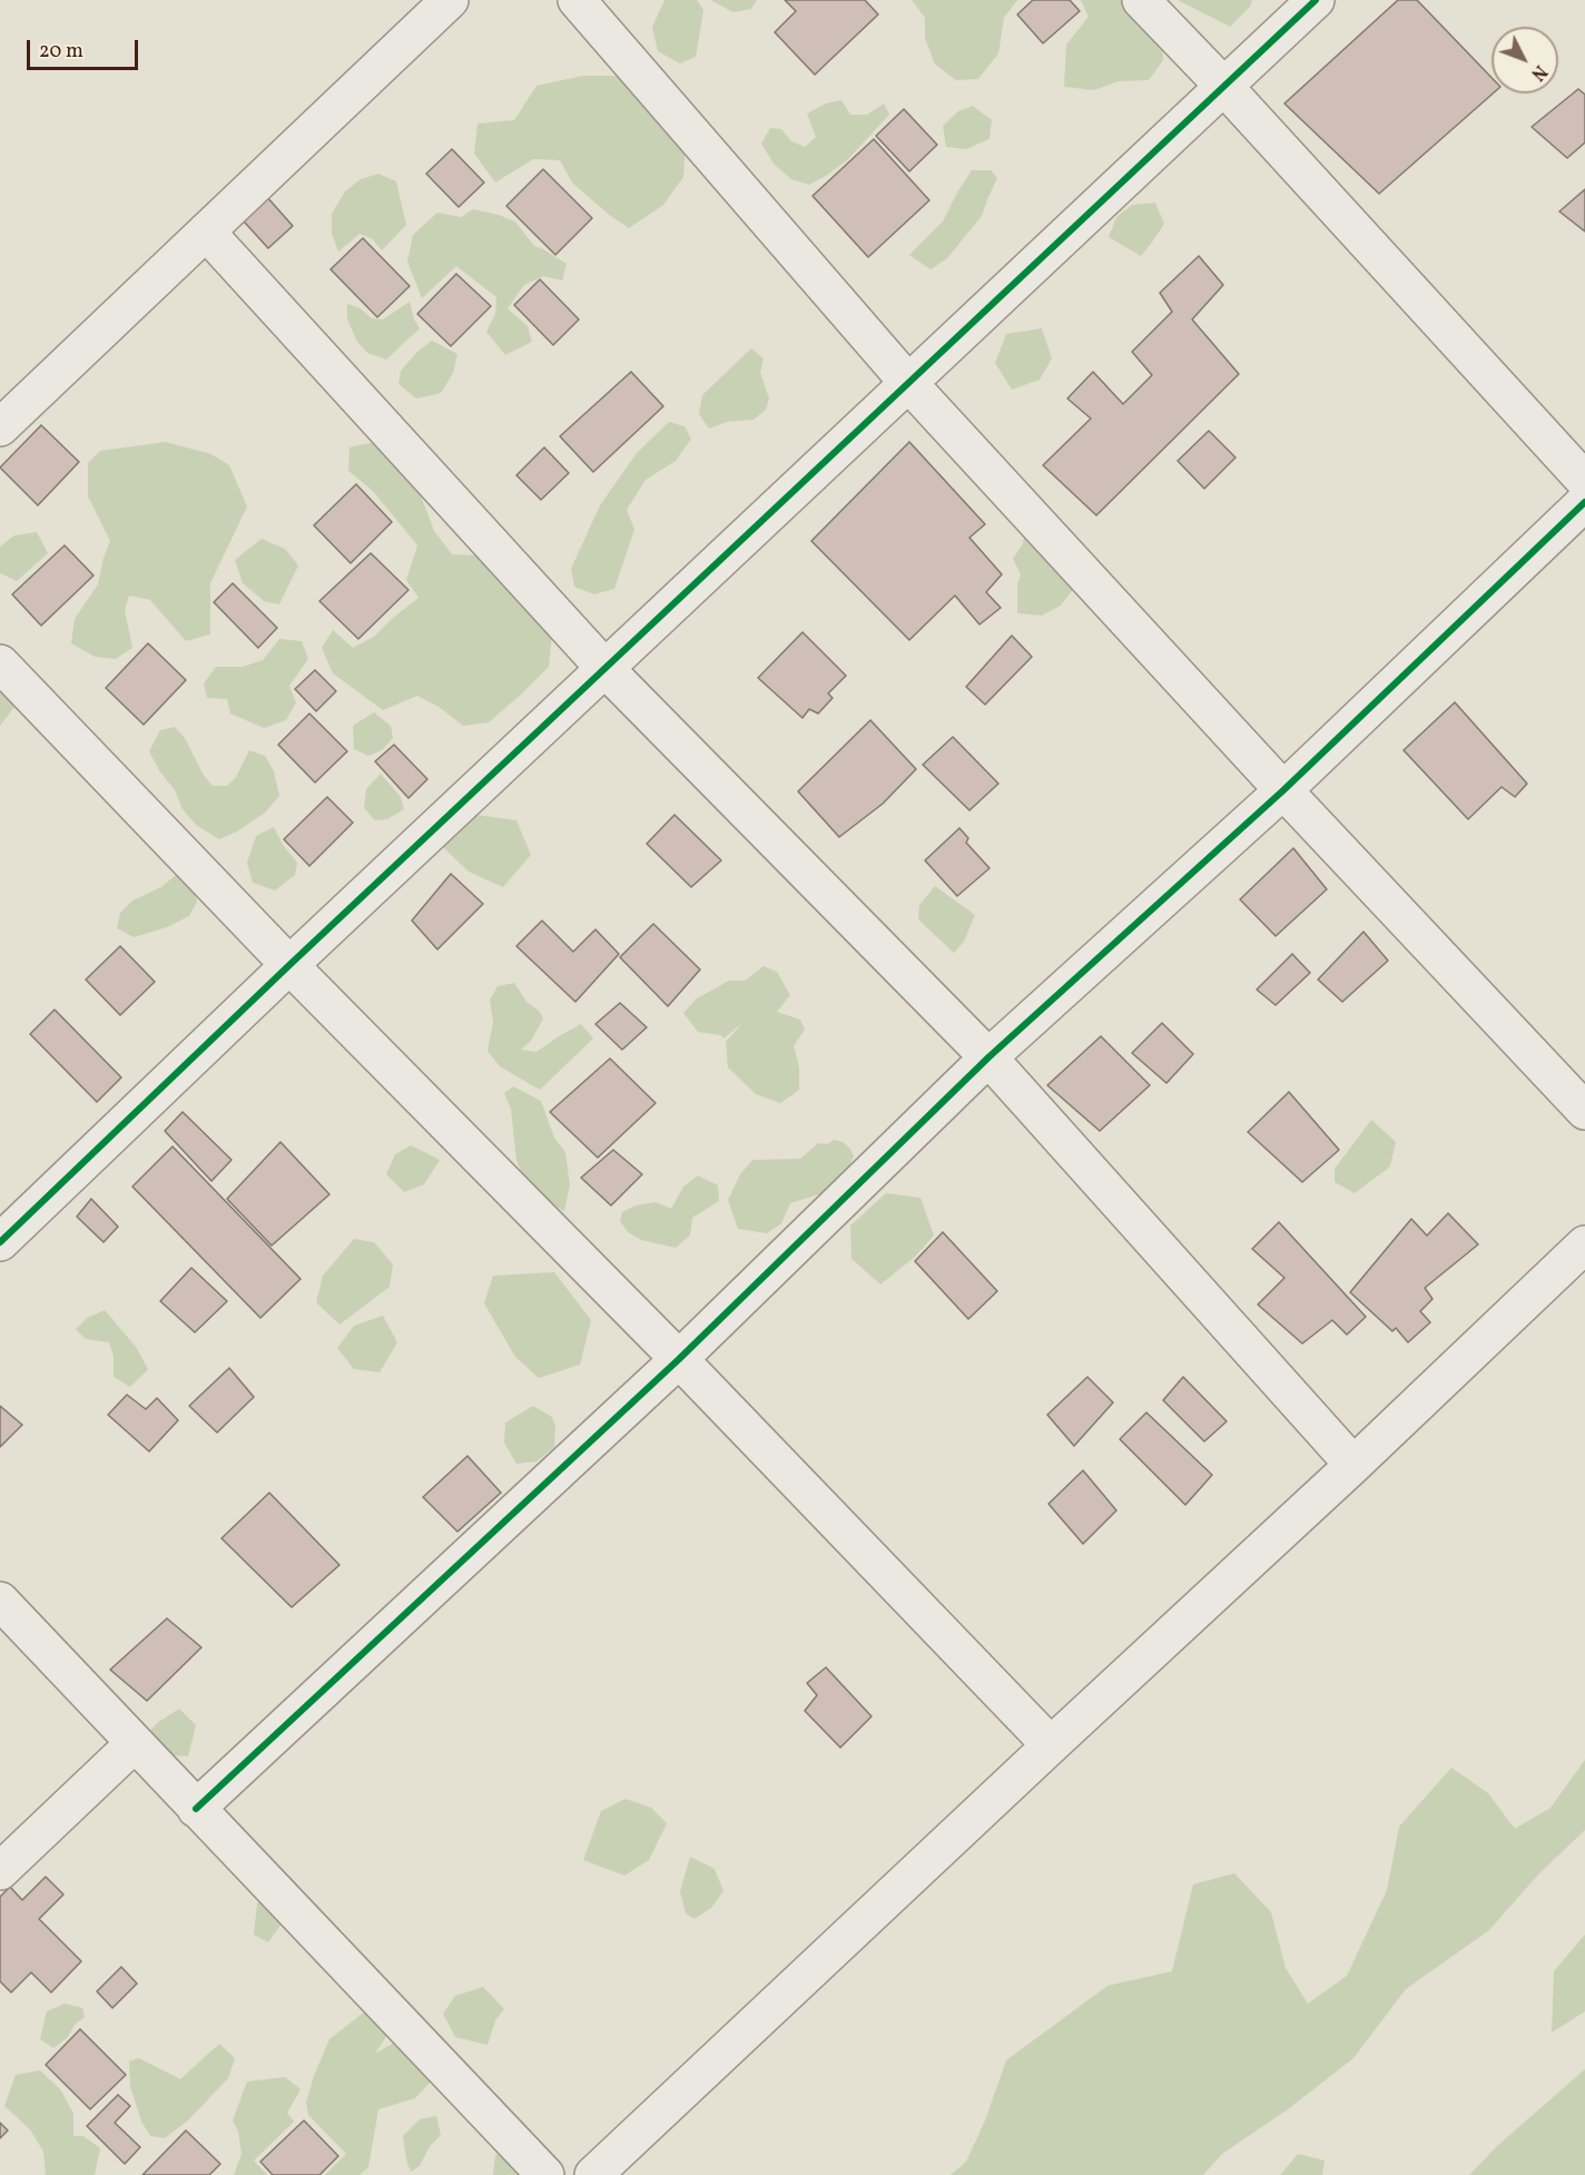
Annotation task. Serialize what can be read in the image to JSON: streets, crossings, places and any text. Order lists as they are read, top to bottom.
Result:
{
  "scale_bar": "20 m",
  "north": "bottom right"
}
